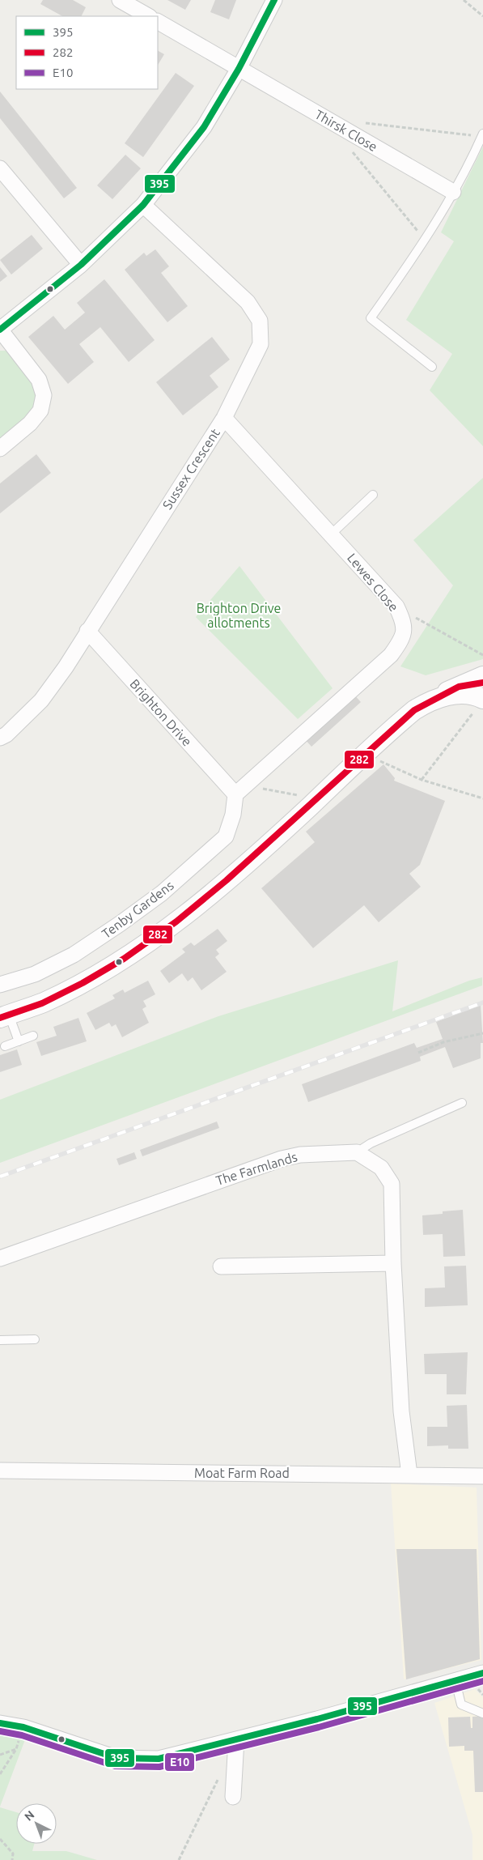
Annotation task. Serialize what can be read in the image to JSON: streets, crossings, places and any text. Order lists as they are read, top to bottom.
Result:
{
  "streets": {
    "street": [
      "Thirsk Close",
      "Sussex Crescent",
      "Lewes Close",
      "Brighton Drive",
      "Tenby Gardens",
      "The Farmlands",
      "Moat Farm Road"
    ]
  },
  "crossings": [
    ["Sussex Crescent", "Lewes Close"],
    ["Sussex Crescent", "Brighton Drive"],
    ["Lewes Close", "Brighton Drive"],
    ["Lewes Close", "Tenby Gardens"],
    ["Brighton Drive", "Tenby Gardens"]
  ],
  "parks": ["Brighton Drive allotments"],
  "lines": ["transit line 395", "transit line 282", "transit line E10"],
  "legend": ["395", "282", "E10"],
  "north": "top left"
}
